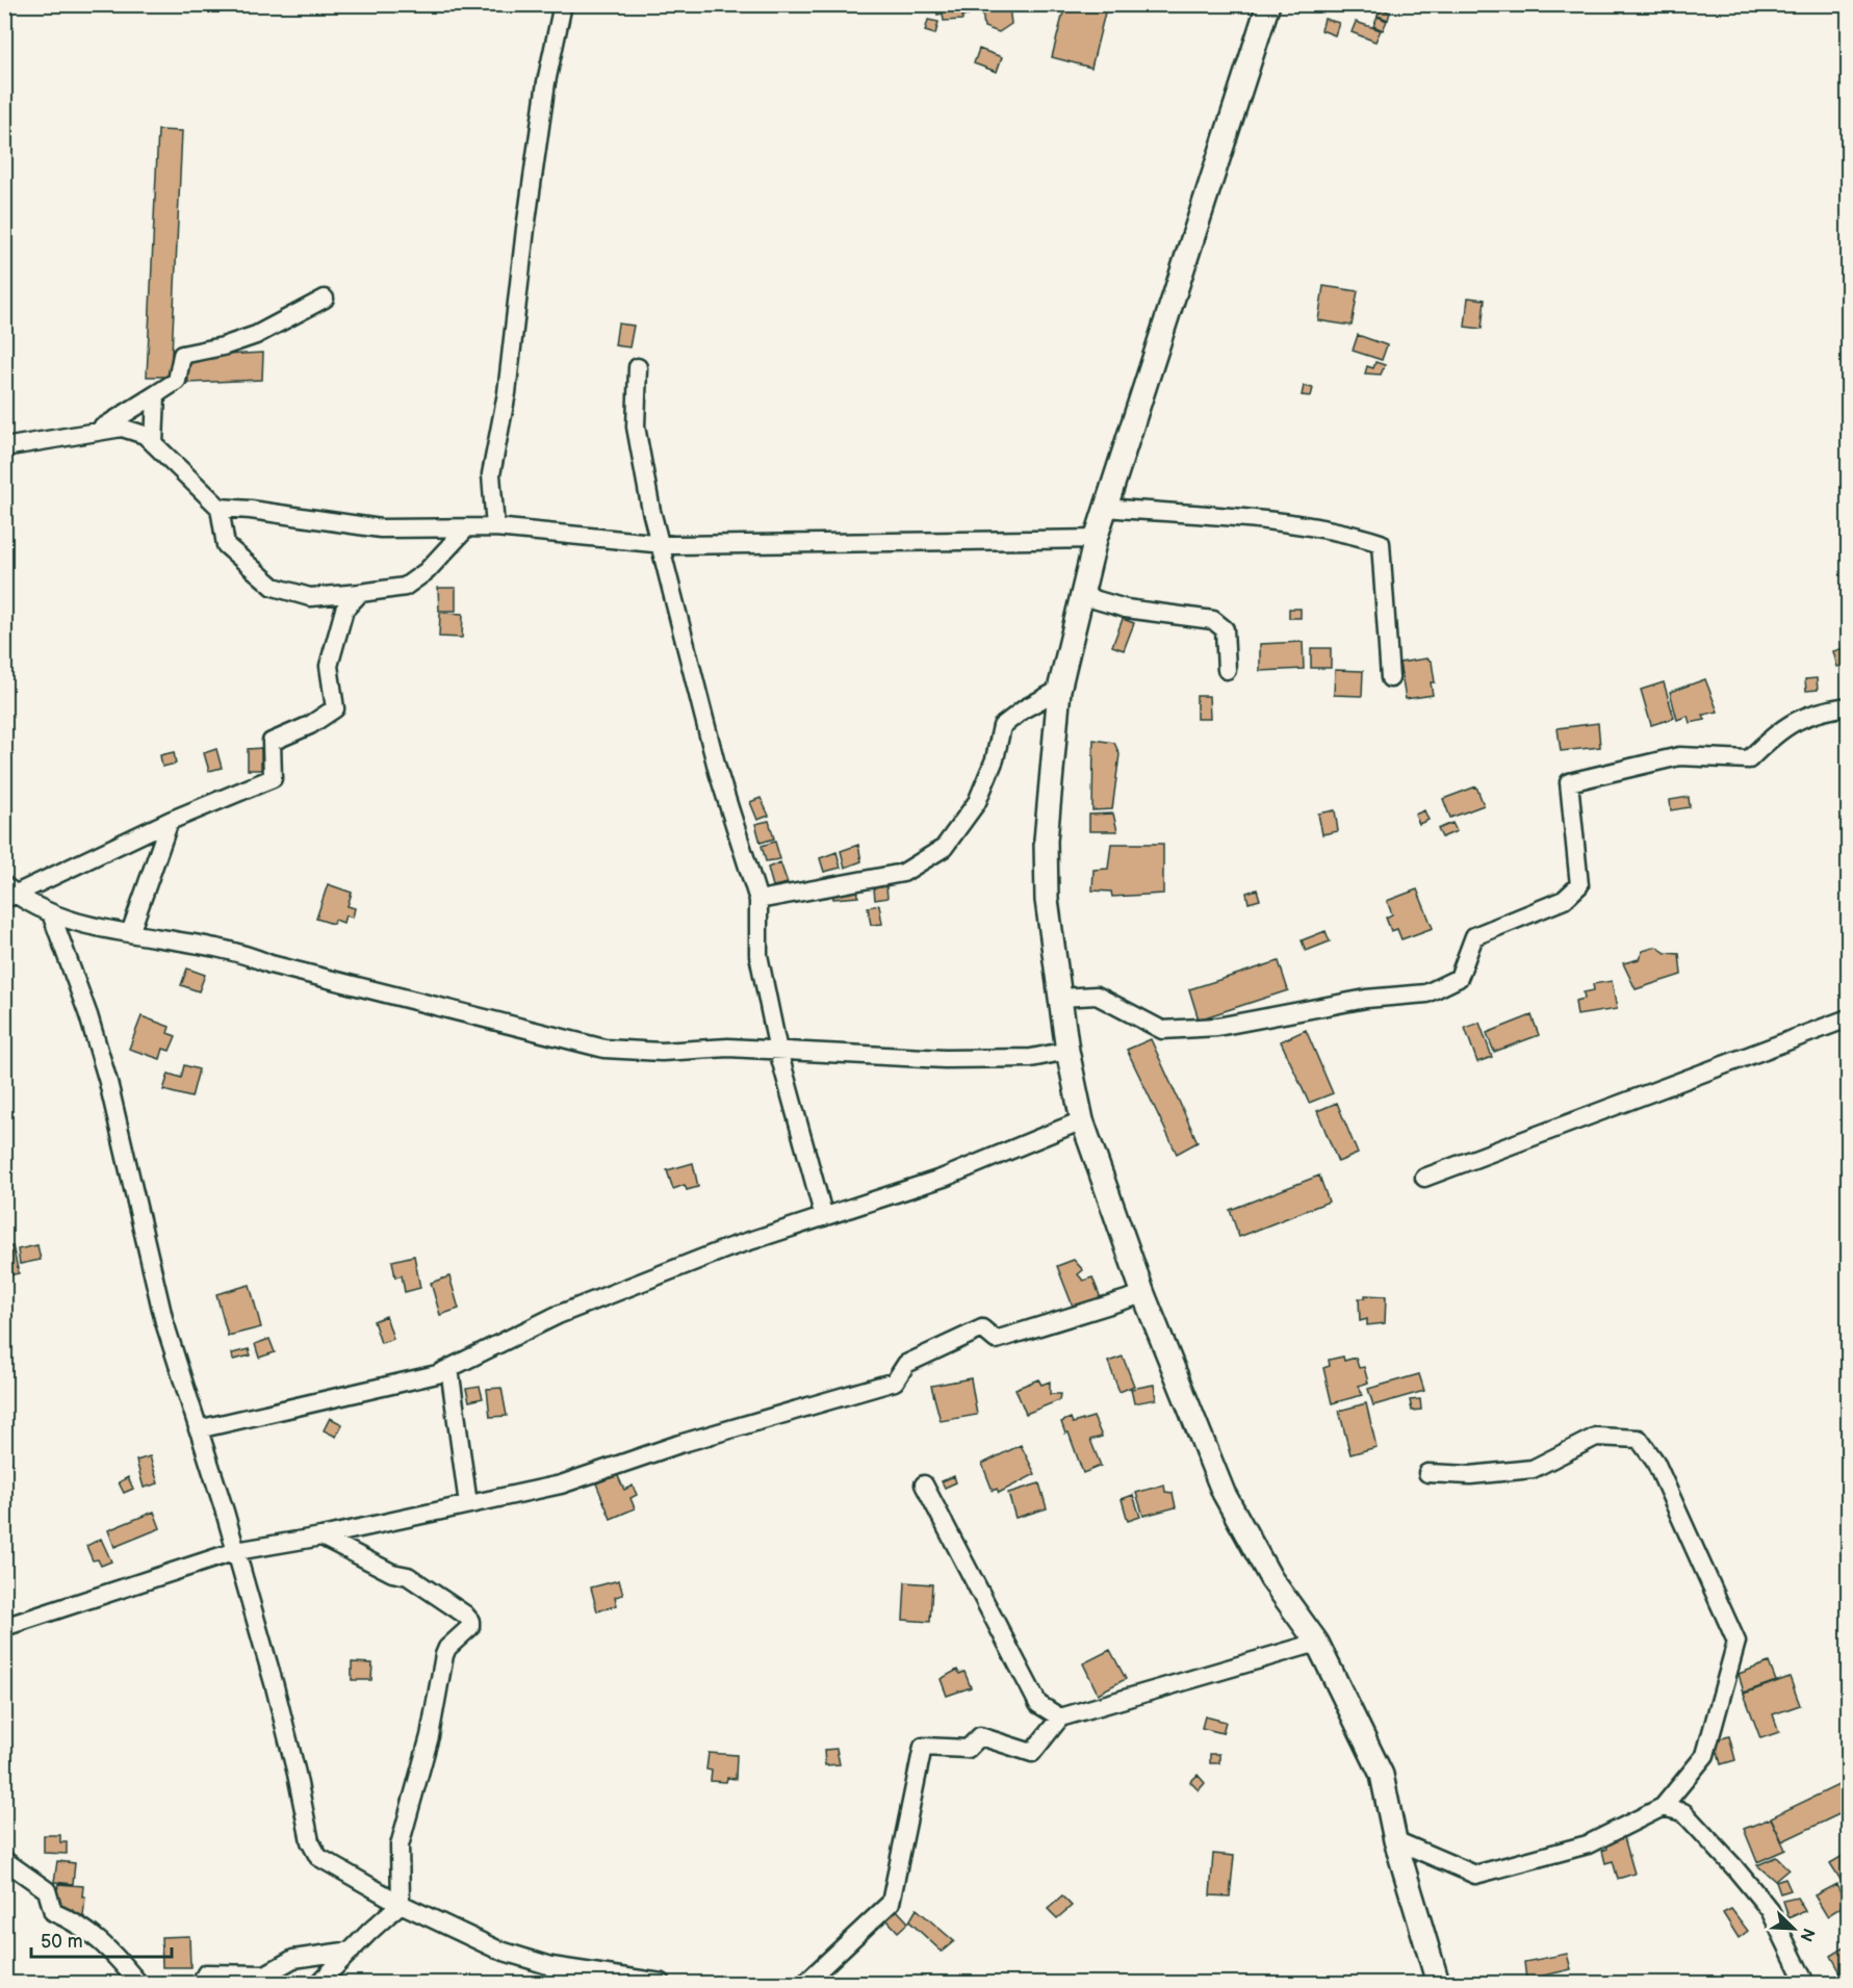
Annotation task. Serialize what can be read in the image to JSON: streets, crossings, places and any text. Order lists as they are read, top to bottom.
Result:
{
  "scale_bar": "50 m",
  "north": "bottom right"
}
